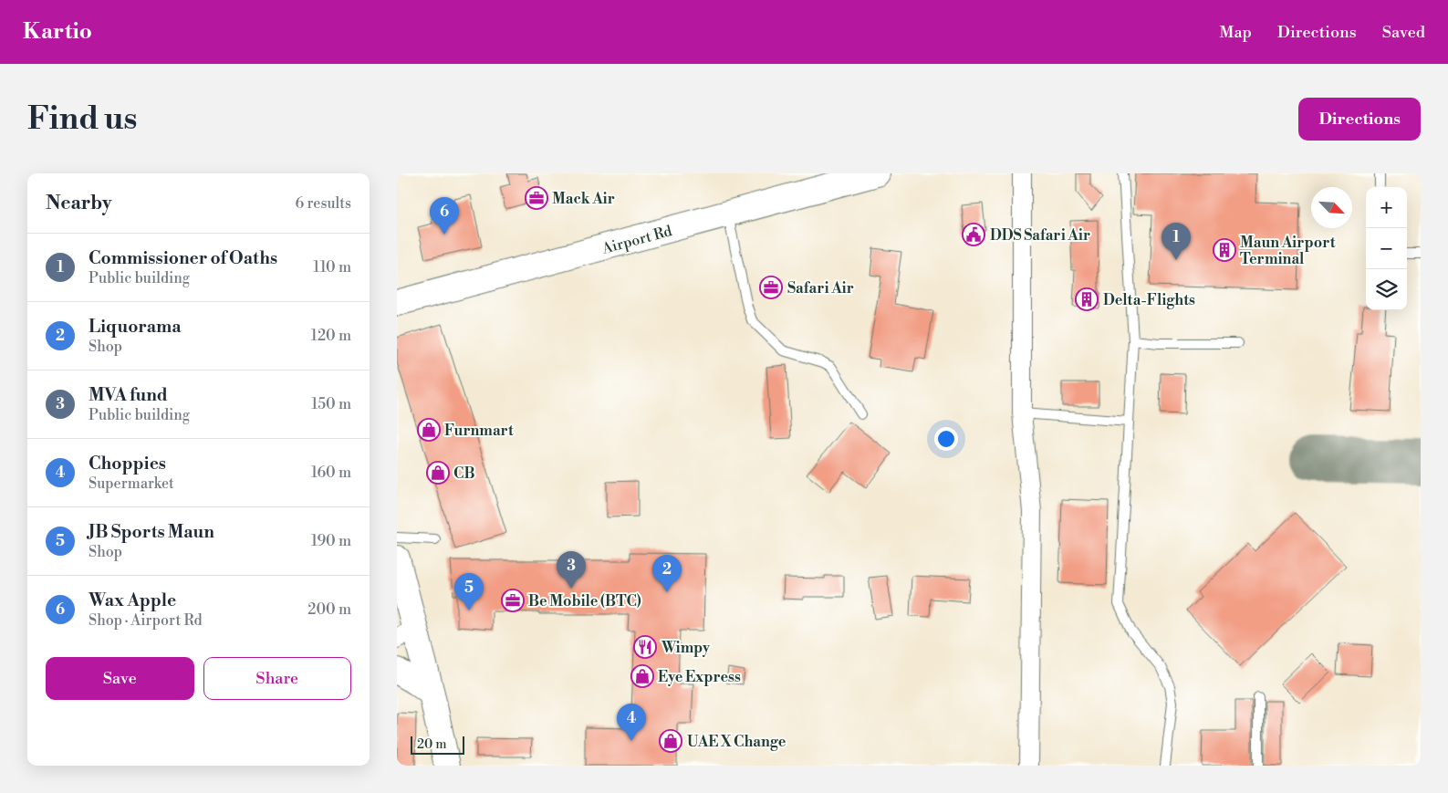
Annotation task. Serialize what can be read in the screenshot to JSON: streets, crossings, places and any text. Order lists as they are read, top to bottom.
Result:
{
  "streets": {
    "street": ["Airport Rd"]
  },
  "places": {
    "office": ["Mack Air", "Safari Air", "Be Mobile (BTC)"],
    "public building": ["DDS Safari Air"],
    "building": ["Maun Airport Terminal", "Delta-Flights"],
    "shop": [
      "Furnmart",
      "CB",
      "Eye Express",
      "UAE X Change"
    ],
    "restaurant": ["Wimpy"]
  },
  "scale_bar": "20 m",
  "north": "bottom right",
  "page": {
    "header": "Kartio",
    "nav": ["Map", "Directions", "Saved"],
    "buttons": [
      "Directions",
      ["Save", "Share"]
    ],
    "title": "Find us",
    "heading": ["Nearby", "6 results"],
    "map_buttons": ["+", "−"],
    "pins": [
      "6",
      "1",
      "3",
      "2",
      "5",
      "4"
    ],
    "list": [
      {
        "mark": "1",
        "name": "Commissioner of Oaths",
        "note": "Public building",
        "value": "110 m"
      },
      {
        "mark": "2",
        "name": "Liquorama",
        "note": "Shop",
        "value": "120 m"
      },
      {
        "mark": "3",
        "name": "MVA fund",
        "note": "Public building",
        "value": "150 m"
      },
      {
        "mark": "4",
        "name": "Choppies",
        "note": "Supermarket",
        "value": "160 m"
      },
      {
        "mark": "5",
        "name": "JB Sports Maun",
        "note": "Shop",
        "value": "190 m"
      },
      {
        "mark": "6",
        "name": "Wax Apple",
        "note": "Shop · Airport Rd",
        "value": "200 m"
      }
    ],
    "scale": "20 m"
  }
}
